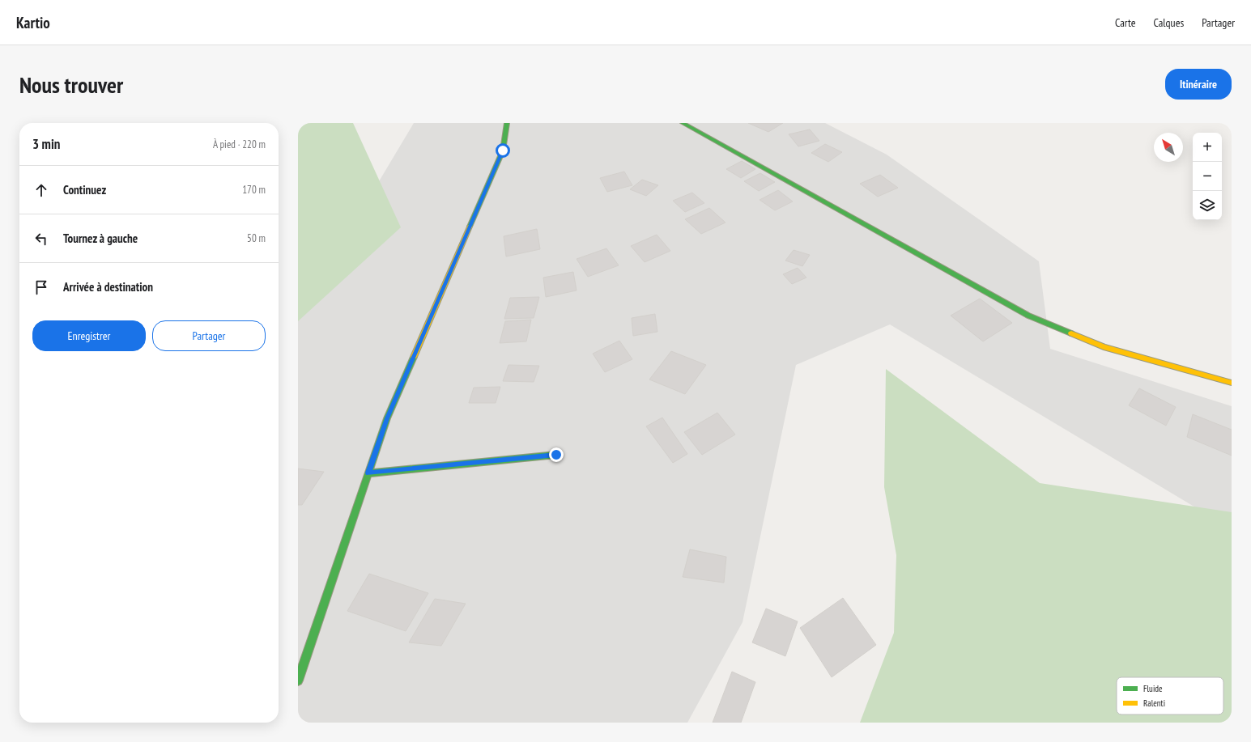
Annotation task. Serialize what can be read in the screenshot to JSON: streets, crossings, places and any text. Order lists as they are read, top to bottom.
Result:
{
  "legend": ["Fluide", "Ralenti"],
  "north": "top left",
  "page": {
    "header": "Kartio",
    "nav": ["Carte", "Calques", "Partager"],
    "buttons": [
      "Itinéraire",
      ["Enregistrer", "Partager"]
    ],
    "title": "Nous trouver",
    "heading": ["3 min", "À pied · 220 m"],
    "map_buttons": ["+", "−"],
    "list": [
      ["Continuez", "170 m"],
      ["Tournez à gauche", "50 m"],
      "Arrivée à destination"
    ]
  }
}
